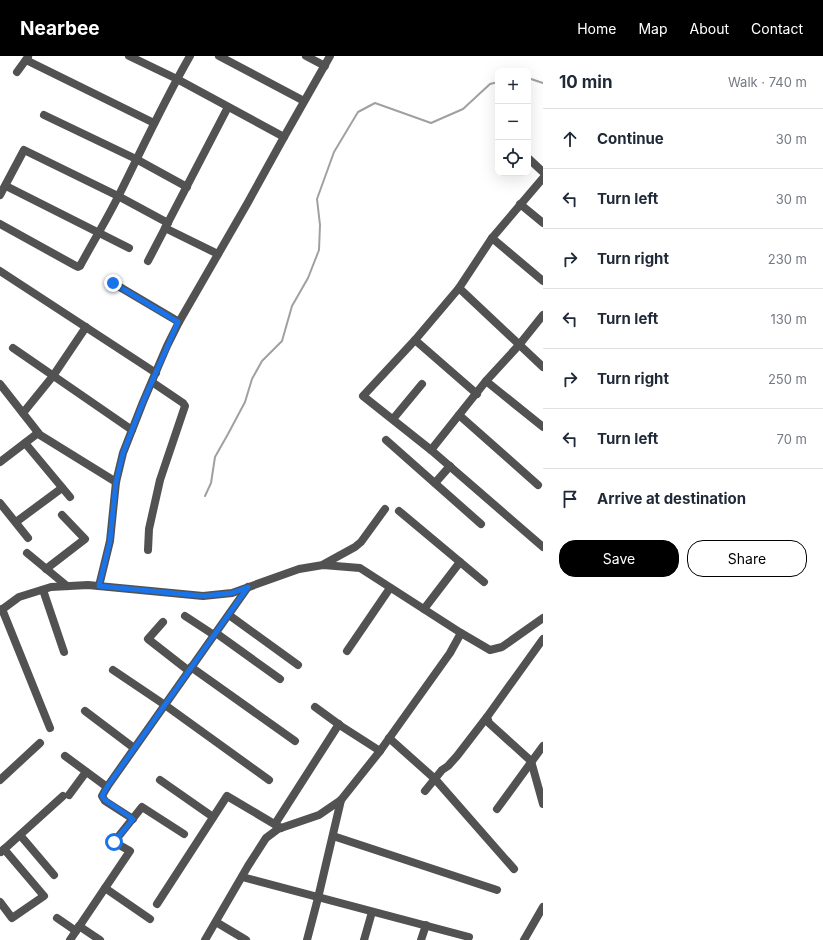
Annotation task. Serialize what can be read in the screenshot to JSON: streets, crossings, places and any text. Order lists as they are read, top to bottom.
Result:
{
  "page": {
    "header": "Nearbee",
    "nav": [
      "Home",
      "Map",
      "About",
      "Contact"
    ],
    "heading": ["10 min", "Walk · 740 m"],
    "map_buttons": ["+", "−"],
    "list": [
      ["Continue", "30 m"],
      ["Turn left", "30 m"],
      ["Turn right", "230 m"],
      ["Turn left", "130 m"],
      ["Turn right", "250 m"],
      ["Turn left", "70 m"],
      "Arrive at destination"
    ],
    "buttons": ["Save", "Share"]
  }
}
